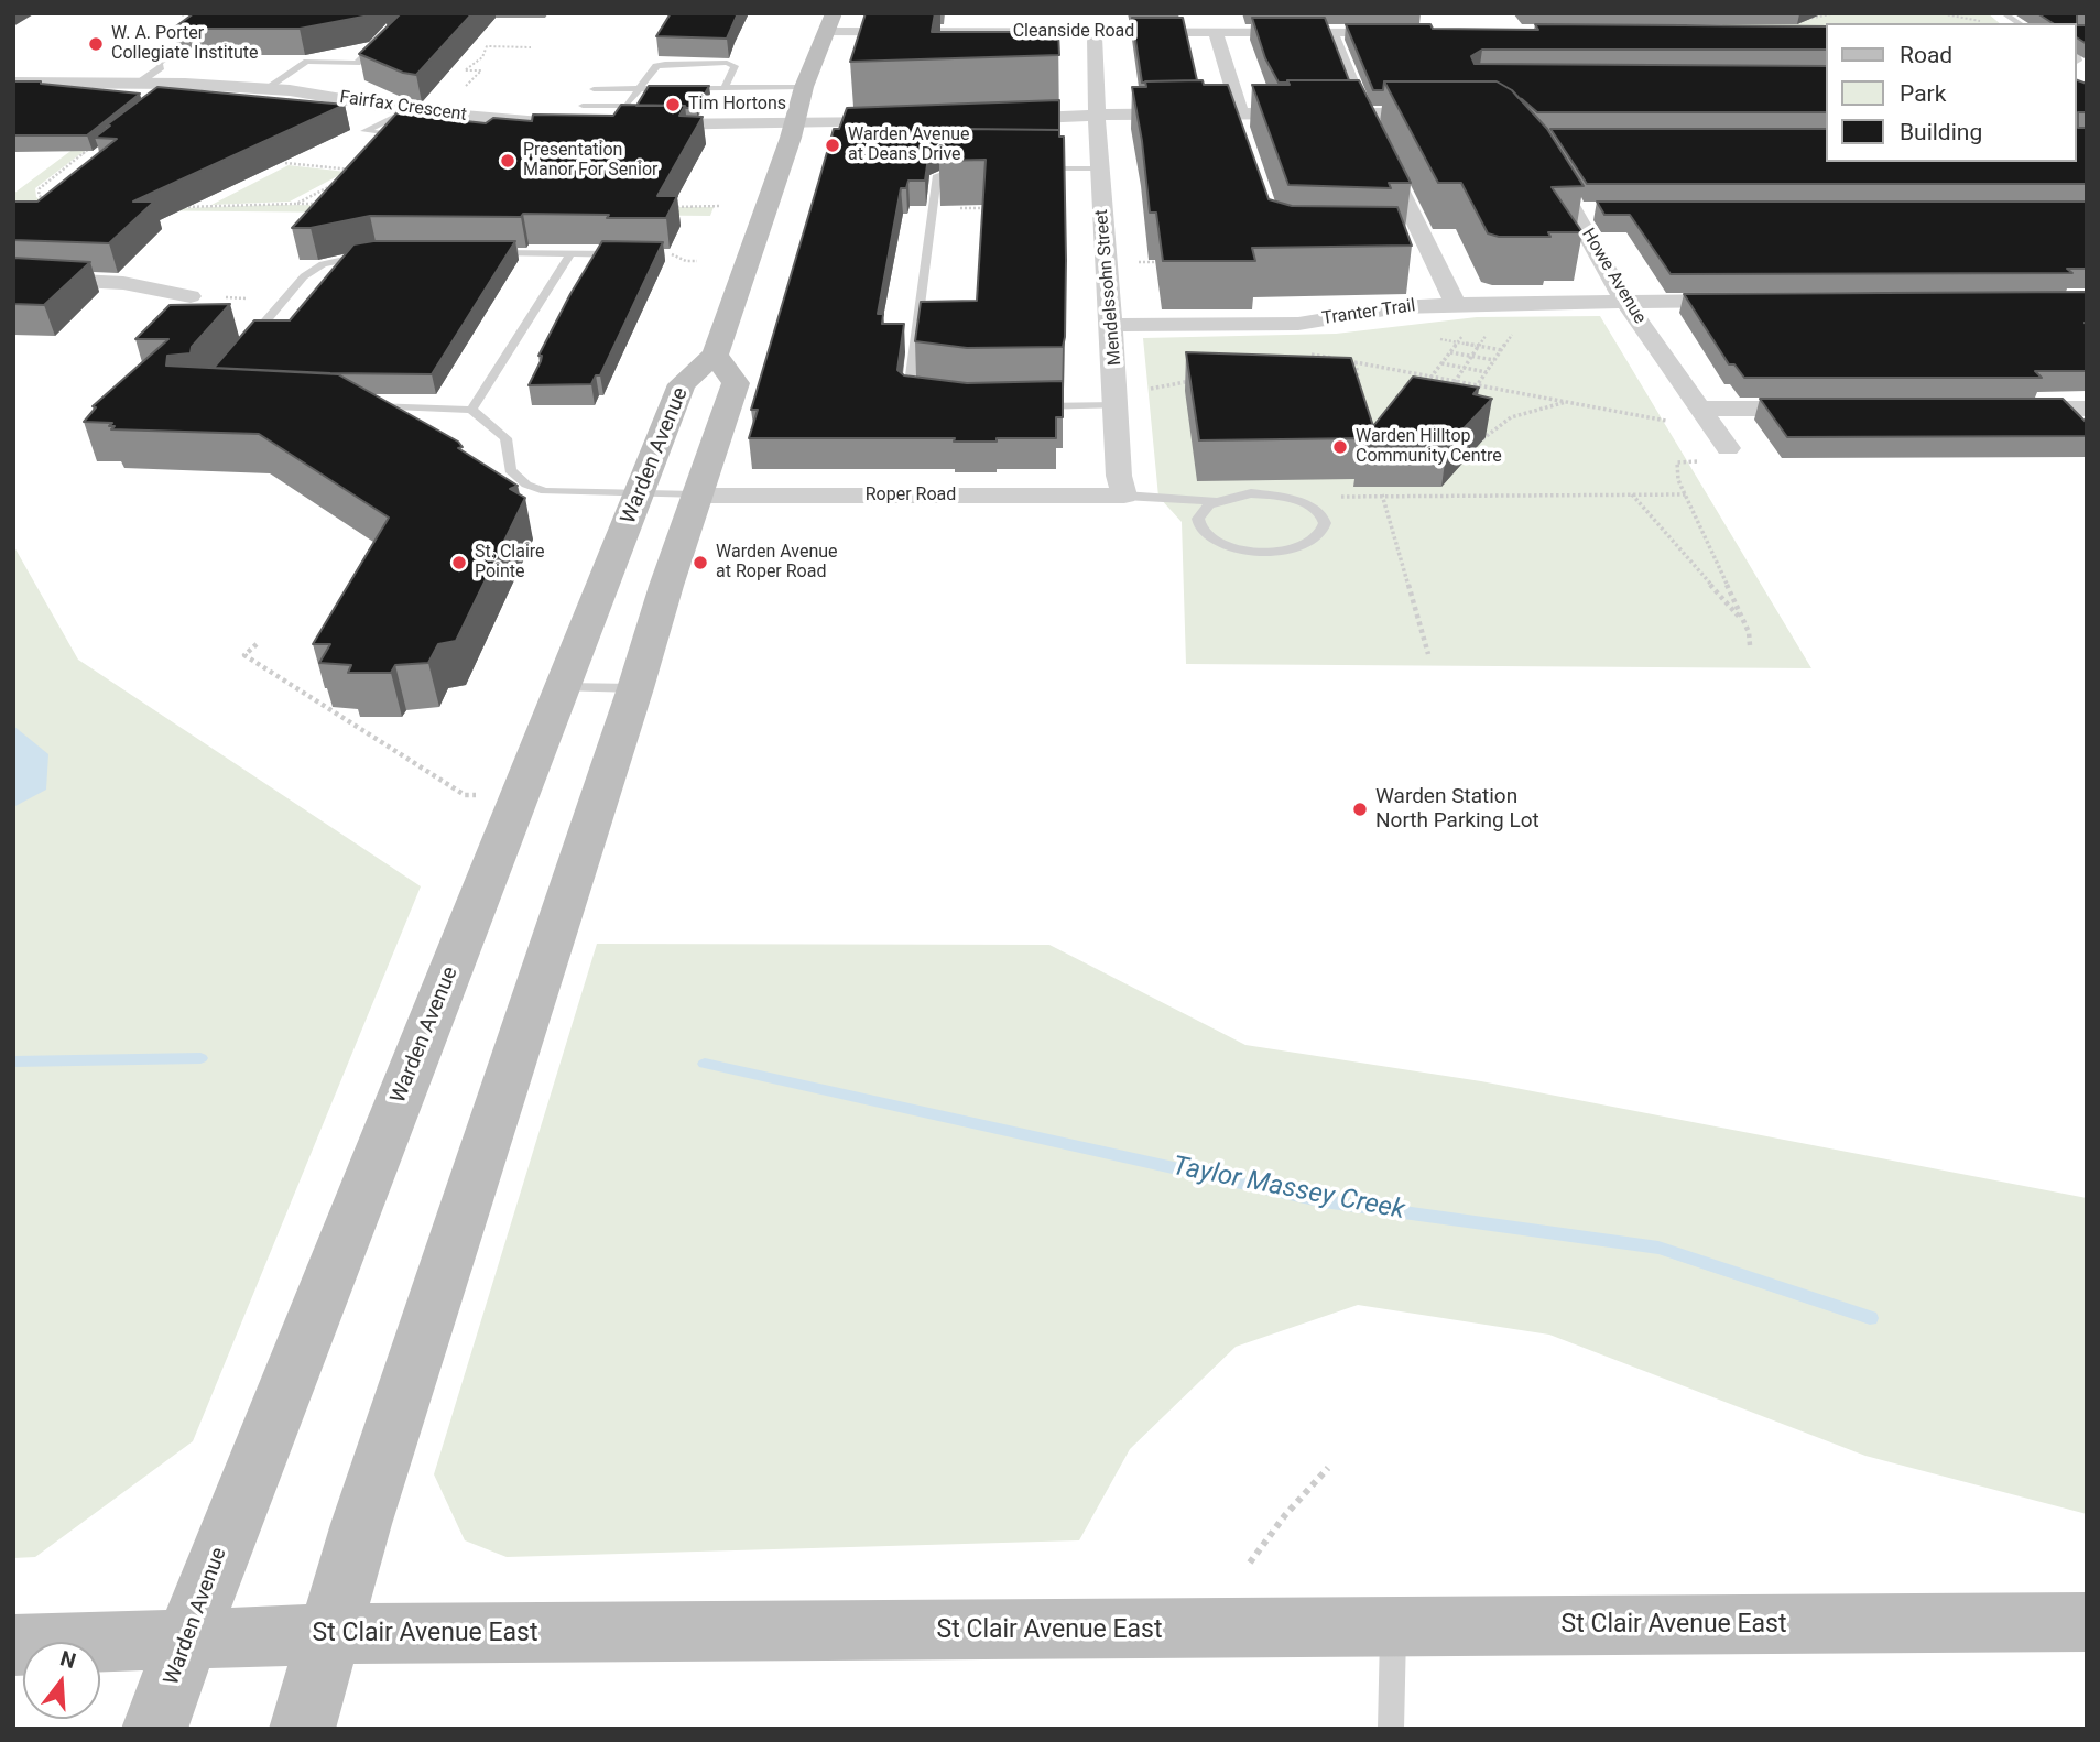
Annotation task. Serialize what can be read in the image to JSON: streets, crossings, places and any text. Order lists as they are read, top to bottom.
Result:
{
  "streets": {
    "main road": ["Warden Avenue", "St Clair Avenue East"],
    "street": [
      "Cleanside Road",
      "Fairfax Crescent",
      "Howe Avenue",
      "Mendelssohn Street",
      "Tranter Trail",
      "Roper Road"
    ]
  },
  "crossings": [
    ["Cleanside Road", "Mendelssohn Street"],
    ["Cleanside Road", "Warden Avenue"],
    ["Howe Avenue", "Tranter Trail"],
    ["Mendelssohn Street", "Tranter Trail"],
    ["Mendelssohn Street", "Roper Road"],
    ["Warden Avenue", "St Clair Avenue East"]
  ],
  "water": ["Taylor Massey Creek"],
  "places": [
    "W. A. Porter Collegiate Institute",
    "Tim Hortons",
    "Warden Avenue at Deans Drive",
    "Presentation Manor For Senior",
    "Warden Hilltop Community Centre",
    "St. Claire Pointe",
    "Warden Avenue at Roper Road",
    "Warden Station North Parking Lot"
  ],
  "legend": ["Road", "Park", "Building"],
  "north": "top"
}
